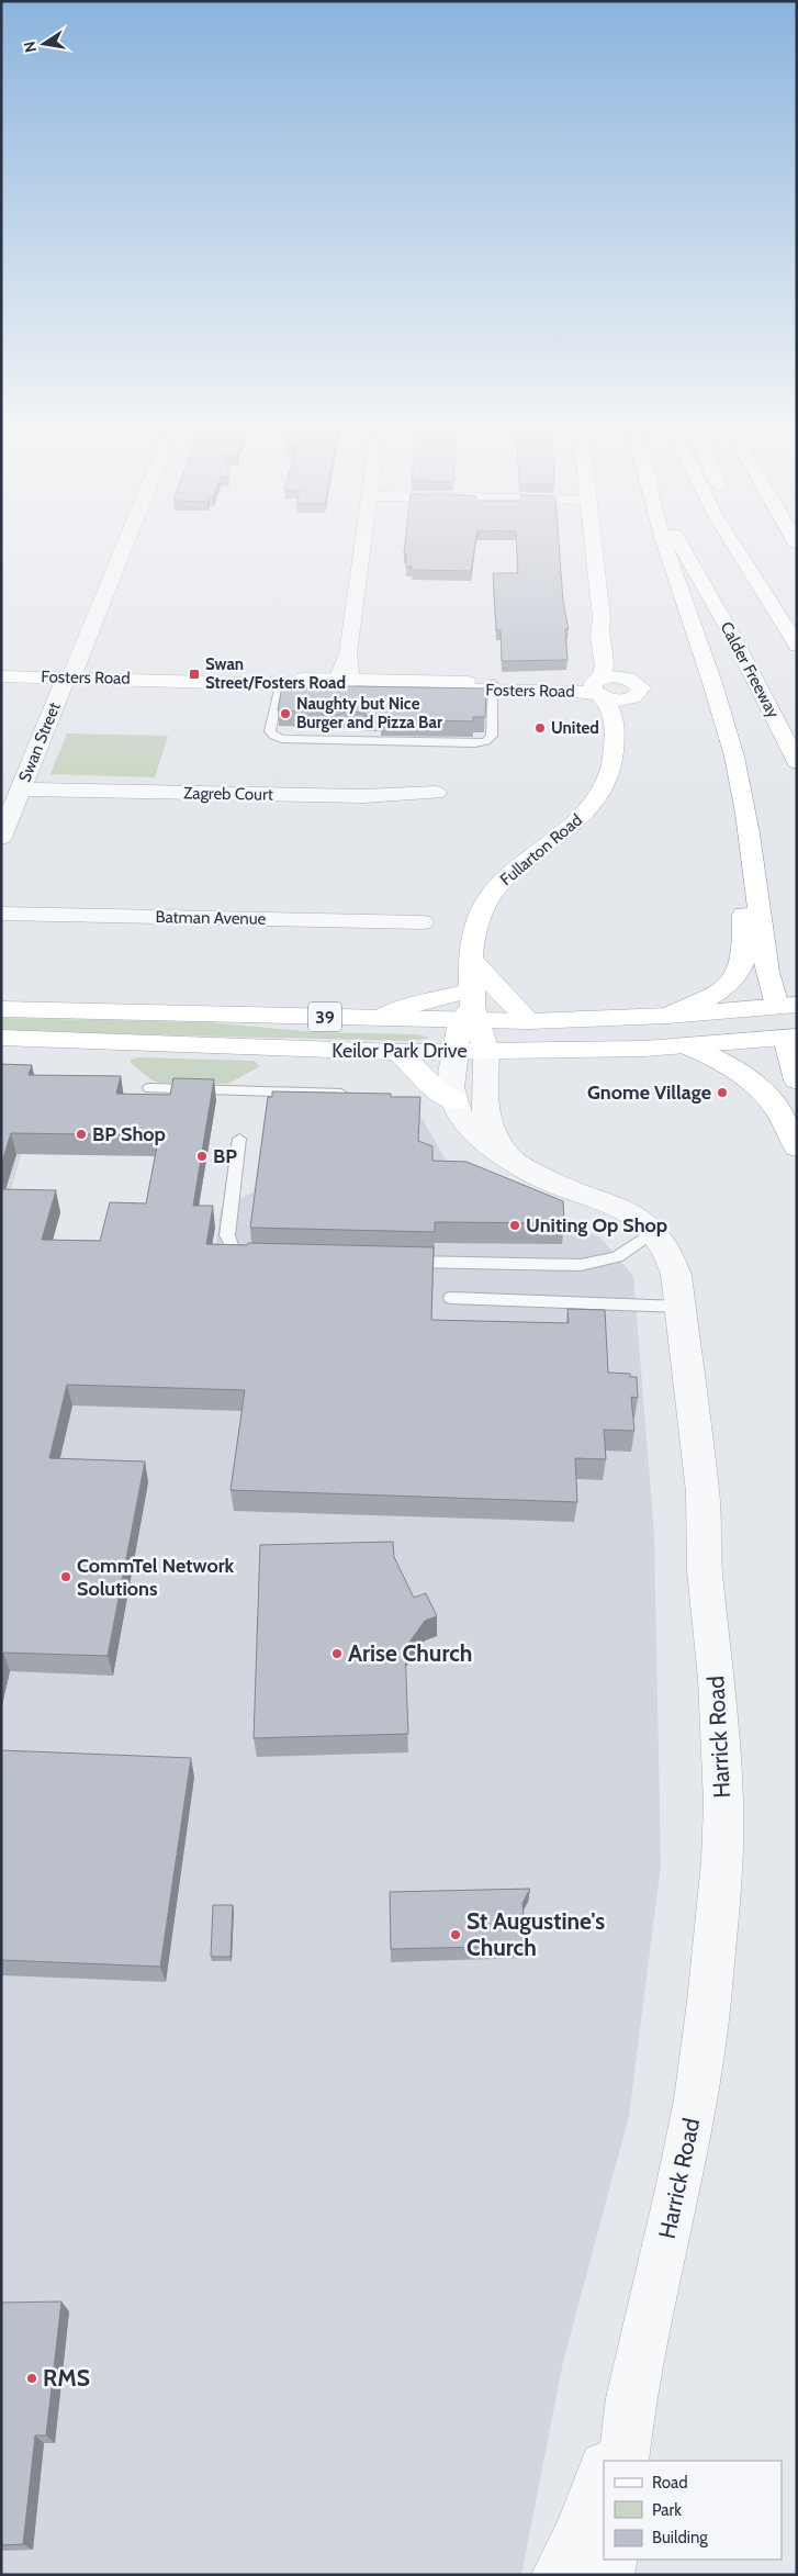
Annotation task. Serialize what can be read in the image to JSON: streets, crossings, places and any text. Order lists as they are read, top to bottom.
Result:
{
  "streets": {
    "main road": [
      "Calder Freeway",
      "Fosters Road",
      "Fullarton Road",
      "39",
      "Keilor Park Drive"
    ],
    "street": [
      "Swan Street",
      "Zagreb Court",
      "Batman Avenue",
      "Harrick Road"
    ]
  },
  "crossings": [
    ["Fosters Road", "Swan Street"],
    ["Fosters Road", "Fullarton Road"],
    ["Swan Street", "Zagreb Court"],
    ["Fullarton Road", "Keilor Park Drive"],
    ["Fullarton Road", "Harrick Road"],
    ["Keilor Park Drive", "Harrick Road"]
  ],
  "places": {
    "transit": ["Swan Street/Fosters Road"],
    "other": [
      "Naughty but Nice Burger and Pizza Bar",
      "United",
      "Gnome Village",
      "BP Shop",
      "BP",
      "Uniting Op Shop",
      "CommTel Network Solutions",
      "Arise Church",
      "St Augustine's Church",
      "RMS"
    ]
  },
  "legend": ["Road", "Park", "Building"],
  "north": "left"
}
